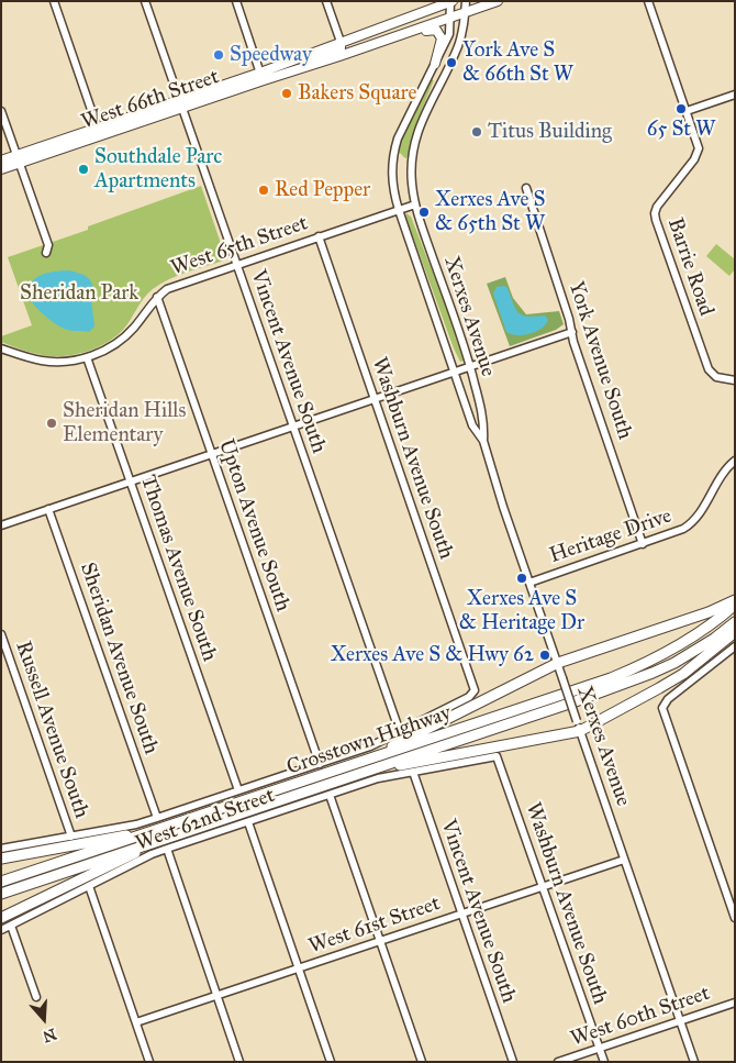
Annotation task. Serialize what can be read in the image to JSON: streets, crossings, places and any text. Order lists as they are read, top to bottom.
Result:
{
  "streets": {
    "highway": ["Crosstown Highway"],
    "main road": ["West 66th Street"],
    "street": [
      "West 65th Street",
      "Barrie Road",
      "Xerxes Avenue",
      "York Avenue South",
      "Vincent Avenue South",
      "Washburn Avenue South",
      "Upton Avenue South",
      "Heritage Drive",
      "Thomas Avenue South",
      "Sheridan Avenue South",
      "Russell Avenue South",
      "West 62nd Street",
      "West 61st Street",
      "West 60th Street"
    ]
  },
  "crossings": [
    ["West 66th Street", "Vincent Avenue South"],
    ["West 65th Street", "Xerxes Avenue"],
    ["West 65th Street", "Vincent Avenue South"],
    ["West 65th Street", "Washburn Avenue South"],
    ["West 65th Street", "Upton Avenue South"],
    ["West 65th Street", "Thomas Avenue South"],
    ["Xerxes Avenue", "Heritage Drive"],
    ["Xerxes Avenue", "West 61st Street"],
    ["Xerxes Avenue", "West 60th Street"],
    ["York Avenue South", "Heritage Drive"],
    ["Vincent Avenue South", "West 62nd Street"],
    ["Vincent Avenue South", "West 61st Street"],
    ["Washburn Avenue South", "West 62nd Street"],
    ["Washburn Avenue South", "West 61st Street"],
    ["Washburn Avenue South", "West 60th Street"],
    ["Upton Avenue South", "West 62nd Street"],
    ["Thomas Avenue South", "West 62nd Street"],
    ["Sheridan Avenue South", "West 62nd Street"],
    ["Russell Avenue South", "West 62nd Street"]
  ],
  "parks": ["Sheridan Park"],
  "places": [
    "Speedway",
    "York Ave S & 66th St W",
    "Bakers Square",
    "65 St W",
    "Titus Building",
    "Southdale Parc Apartments",
    "Red Pepper",
    "Xerxes Ave S & 65th St W",
    "Sheridan Hills Elementary",
    "Xerxes Ave S & Heritage Dr",
    "Xerxes Ave S & Hwy 62"
  ],
  "north": "bottom"
}
